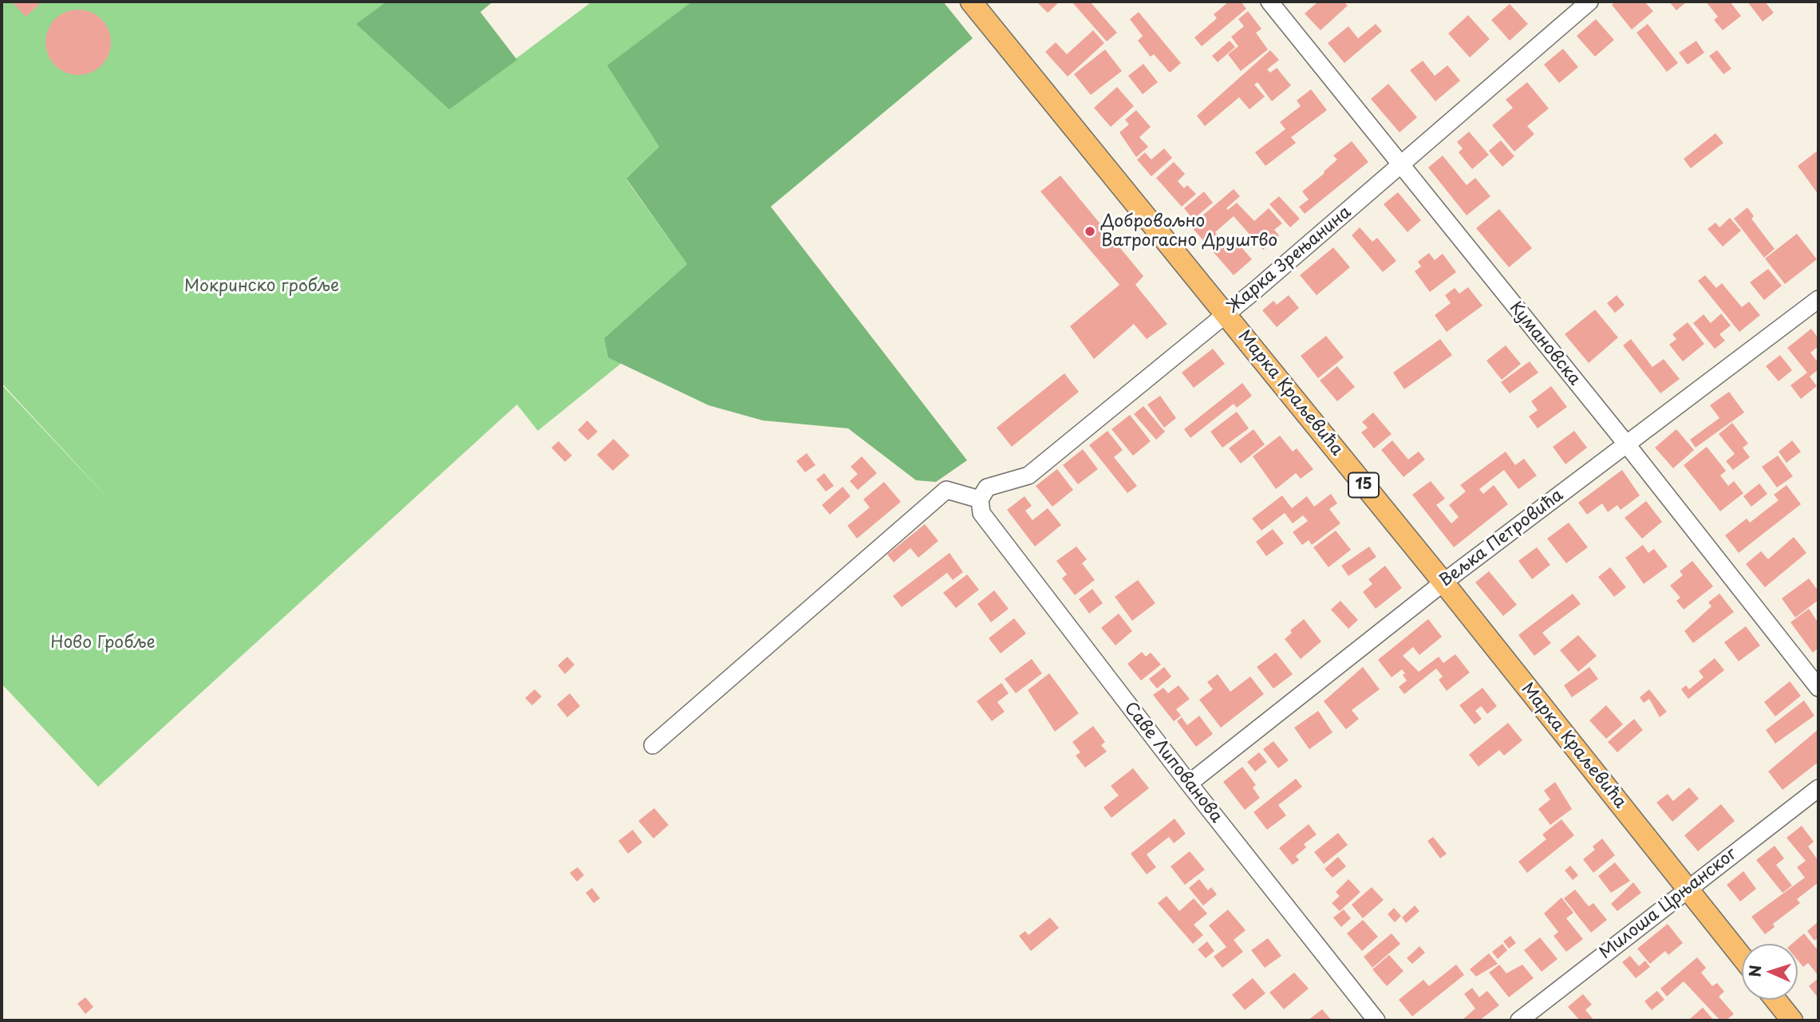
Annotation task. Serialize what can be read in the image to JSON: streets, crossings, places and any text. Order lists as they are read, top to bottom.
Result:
{
  "streets": {
    "main road": ["Марка Краљевића", "15"],
    "street": [
      "Жарка Зрењанина",
      "Кумановска",
      "Вељка Петровића",
      "Саве Липованова",
      "Милоша Црњанског"
    ]
  },
  "crossings": [
    ["Жарка Зрењанина", "Кумановска"],
    ["Жарка Зрењанина", "Марка Краљевића"],
    ["Жарка Зрењанина", "Саве Липованова"],
    ["Кумановска", "Вељка Петровића"],
    ["Марка Краљевића", "Вељка Петровића"],
    ["Марка Краљевића", "Милоша Црњанског"],
    ["Вељка Петровића", "Саве Липованова"]
  ],
  "parks": ["Мокринско гробље", "Ново Гробље"],
  "places": ["Добровољно Ватрогасно Друштво"],
  "north": "left"
}
